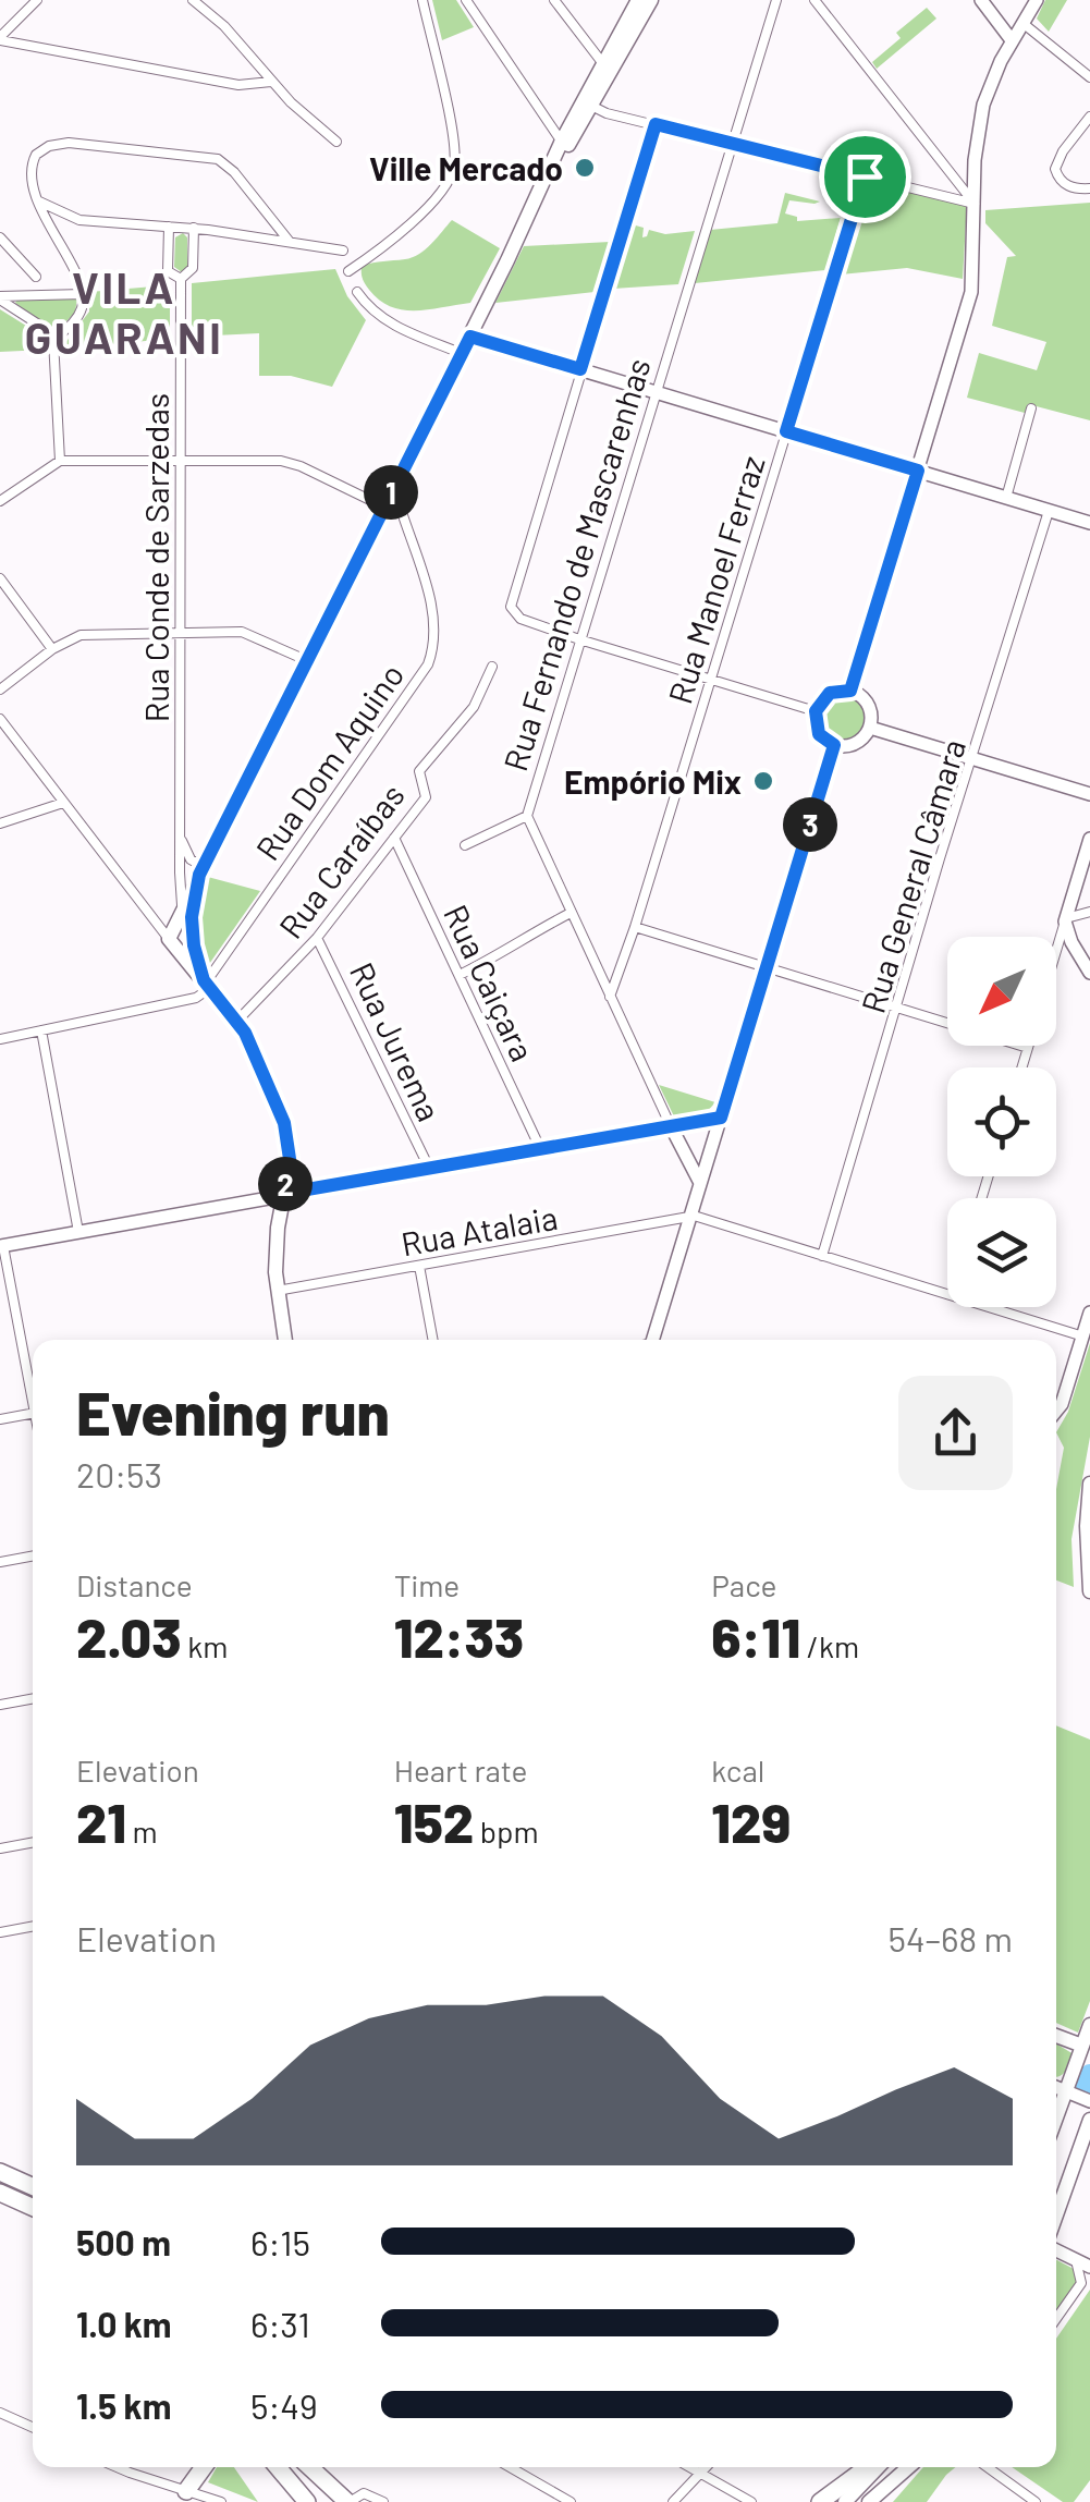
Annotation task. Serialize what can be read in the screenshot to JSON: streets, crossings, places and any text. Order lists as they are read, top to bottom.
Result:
{
  "streets": {
    "street": [
      "Rua Conde de Sarzedas",
      "Rua Fernando de Mascarenhas",
      "Rua Manoel Ferraz",
      "Rua Dom Aquino",
      "Rua Caraíbas",
      "Rua General Câmara",
      "Rua Caiçara",
      "Rua Jurema",
      "Rua Atalaia"
    ]
  },
  "crossings": [
    ["Rua Fernando de Mascarenhas", "Rua Manoel Ferraz"],
    ["Rua Caraíbas", "Rua Caiçara"],
    ["Rua Caraíbas", "Rua Jurema"]
  ],
  "districts": ["VILA GUARANI"],
  "places": ["Ville Mercado", "Empório Mix"],
  "north": "bottom left",
  "page": {
    "pins": ["1", "3", "2"],
    "heading": ["Evening run", "20:53"],
    "stats": [
      ["Distance", "2.03 km"],
      ["Time", "12:33"],
      ["Pace", "6:11 /km"],
      ["Elevation", "21 m"],
      ["Heart rate", "152 bpm"],
      ["kcal", "129"]
    ],
    "chart": ["Elevation", "54–68 m"],
    "list": [
      {
        "name": "500 m",
        "note": "6:15"
      },
      {
        "name": "1.0 km",
        "note": "6:31"
      },
      {
        "name": "1.5 km",
        "note": "5:49"
      }
    ]
  }
}
